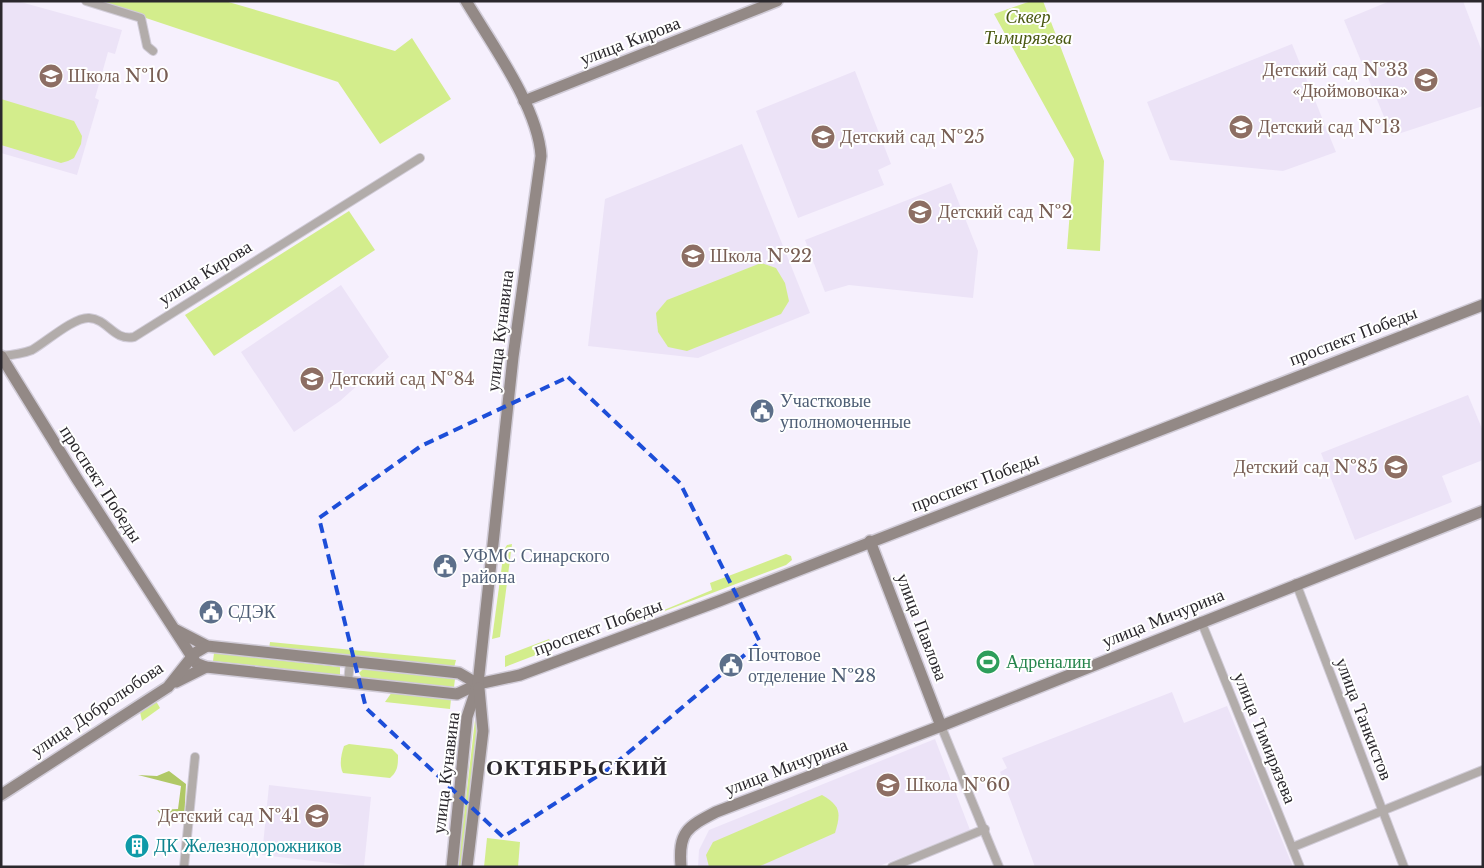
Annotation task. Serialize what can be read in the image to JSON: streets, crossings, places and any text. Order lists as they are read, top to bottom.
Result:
{
  "streets": {
    "main road": [
      "улица Кирова",
      "улица Кунавина",
      "проспект Победы",
      "улица Мичурина",
      "улица Павлова",
      "улица Добролюбова"
    ],
    "street": ["улица Танкистов", "улица Тимирязева"]
  },
  "crossings": [
    ["улица Кирова", "улица Кунавина"],
    ["улица Кирова", "проспект Победы"],
    ["улица Кунавина", "проспект Победы"],
    ["проспект Победы", "улица Павлова"],
    ["проспект Победы", "улица Добролюбова"],
    ["улица Мичурина", "улица Павлова"],
    ["улица Мичурина", "улица Танкистов"],
    ["улица Мичурина", "улица Тимирязева"]
  ],
  "districts": ["ОКТЯБРЬСКИЙ"],
  "parks": ["Сквер Тимирязева"],
  "places": {
    "school or university": [
      "Школа №10",
      "Детский сад №33 «Дюймовочка»",
      "Детский сад №13",
      "Детский сад №25",
      "Детский сад №2",
      "Школа №22",
      "Детский сад №84",
      "Детский сад №85",
      "Школа №60",
      "Детский сад №41"
    ],
    "public building": [
      "Участковые уполномоченные",
      "УФМС Синарского района",
      "СДЭК",
      "Почтовое отделение №28"
    ],
    "sports": ["Адреналин"],
    "building": ["ДК Железнодорожников"]
  }
}
